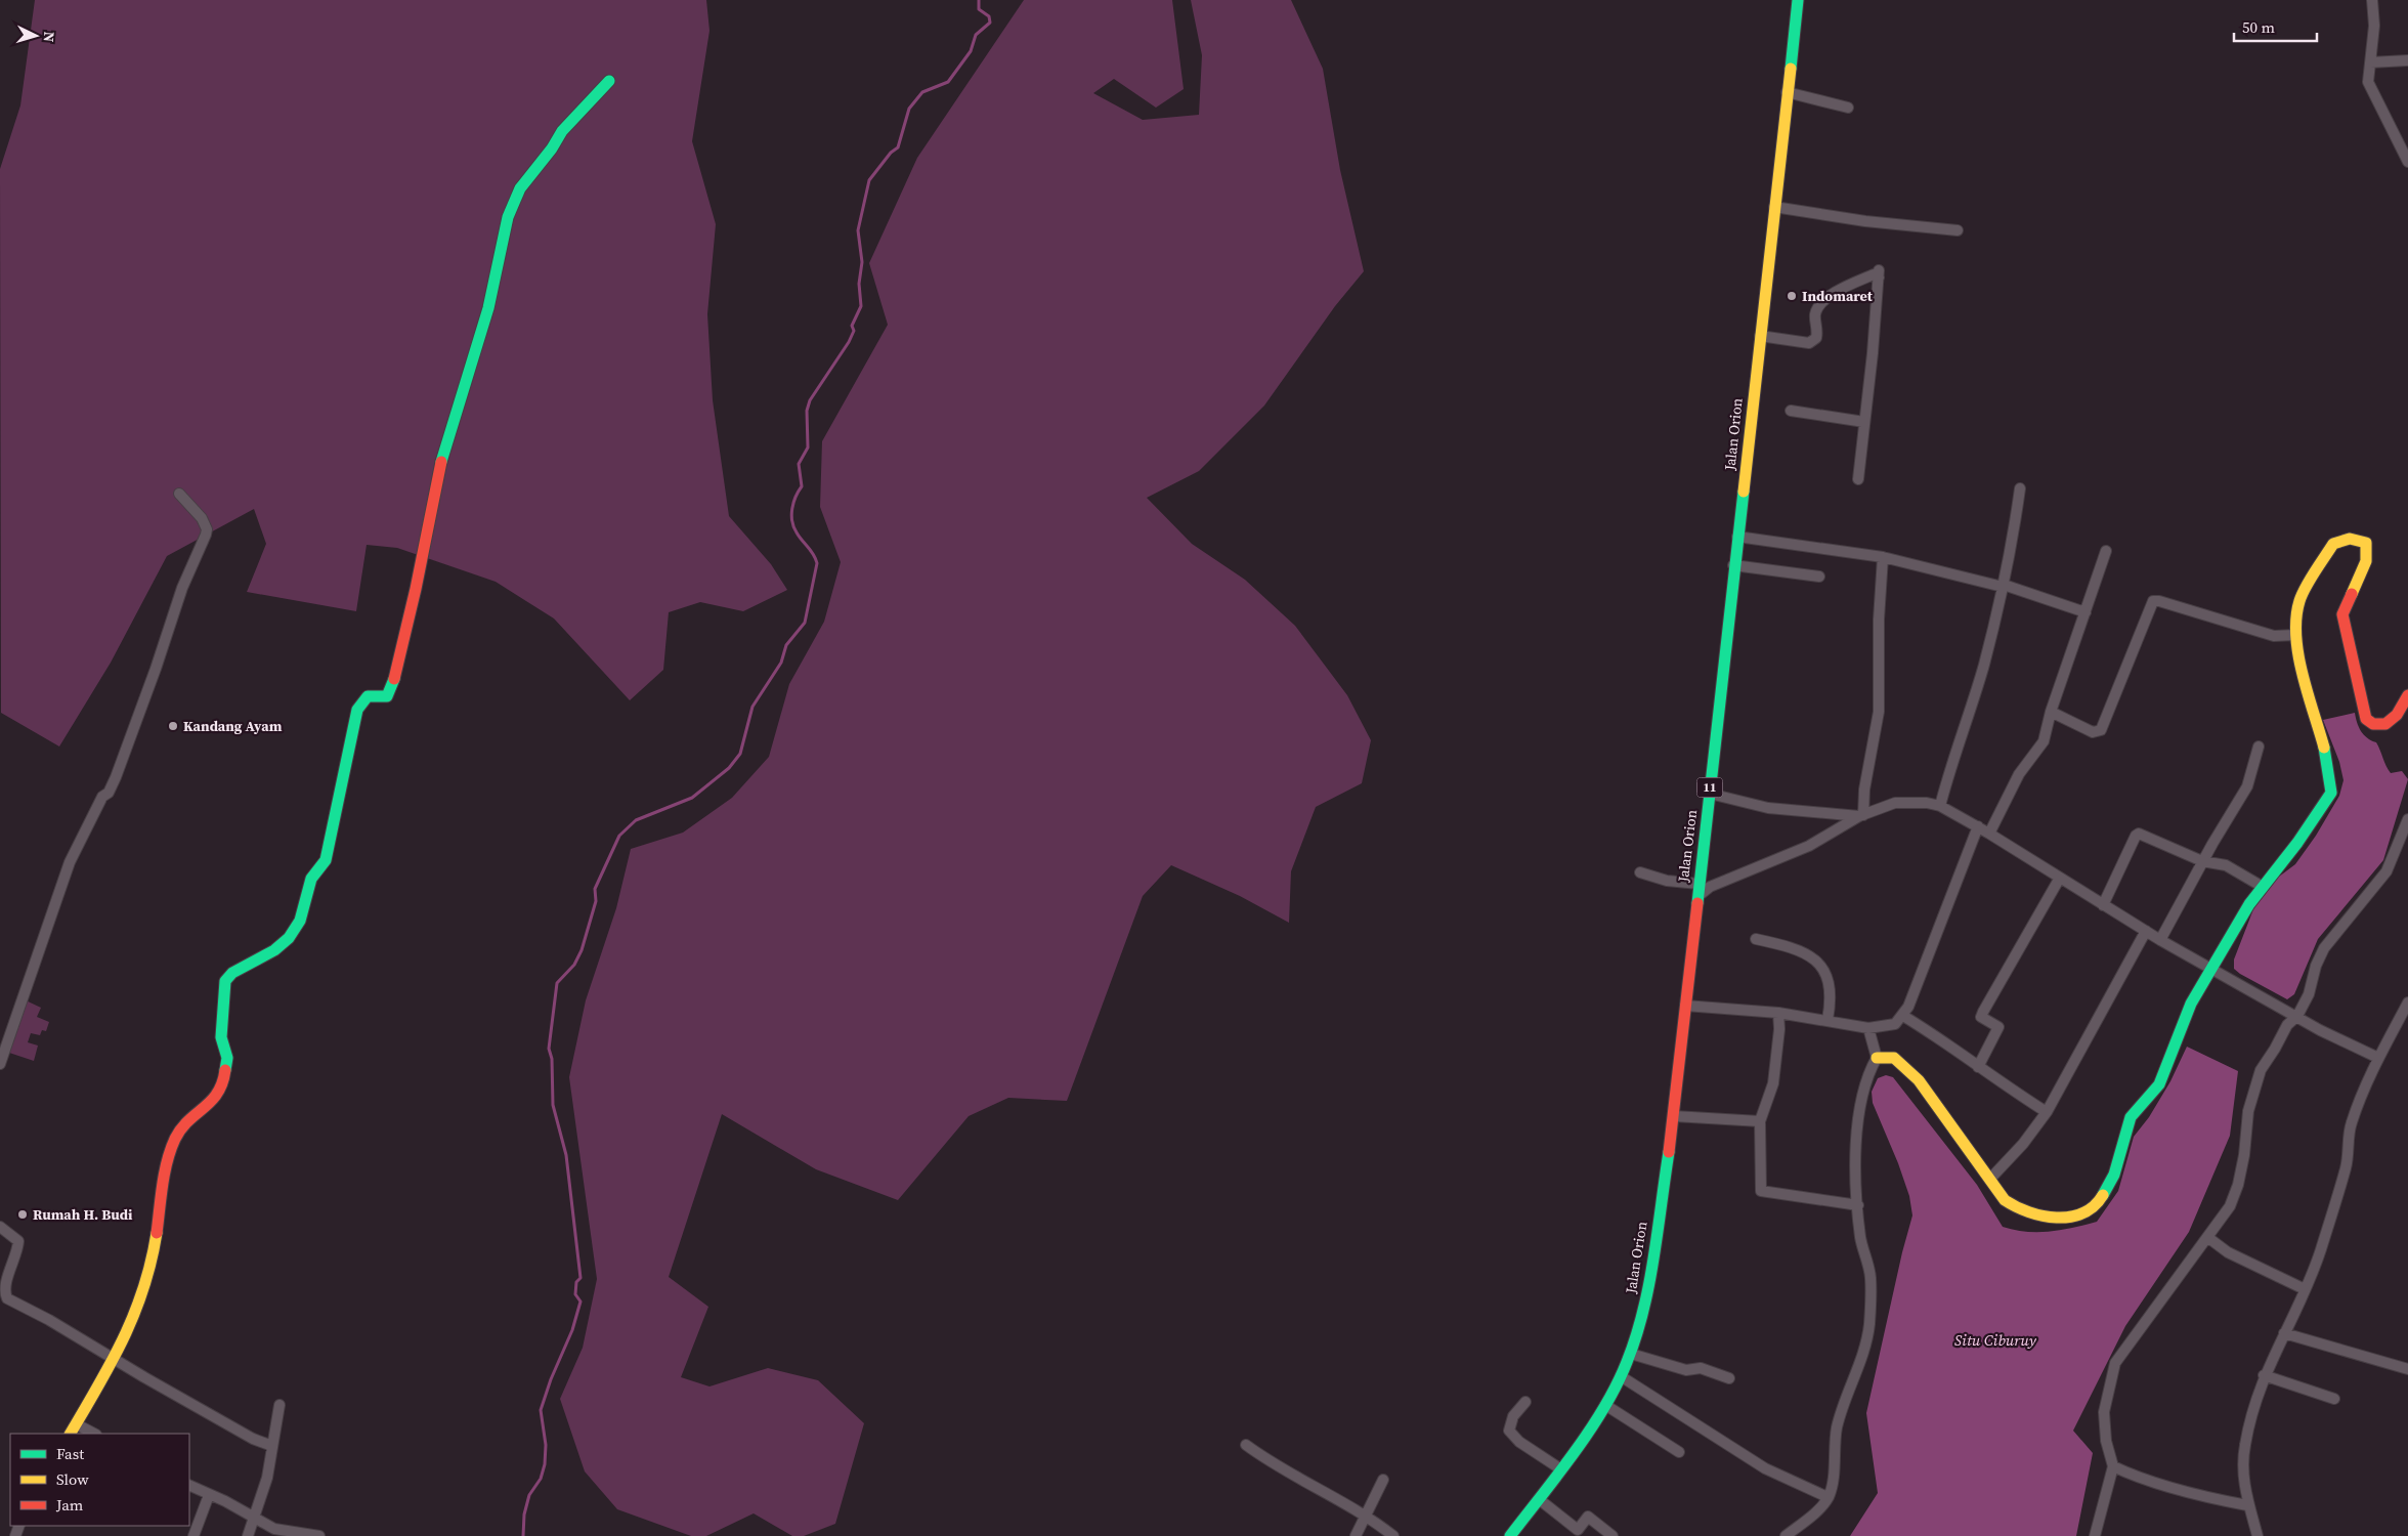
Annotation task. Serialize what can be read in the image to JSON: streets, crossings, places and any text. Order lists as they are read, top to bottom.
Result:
{
  "streets": {
    "main road": ["Jalan Orion", "11"]
  },
  "water": ["Situ Ciburuy"],
  "places": ["Indomaret", "Kandang Ayam", "Rumah H. Budi"],
  "legend": ["Fast", "Slow", "Jam"],
  "scale_bar": "50 m",
  "north": "right"
}
